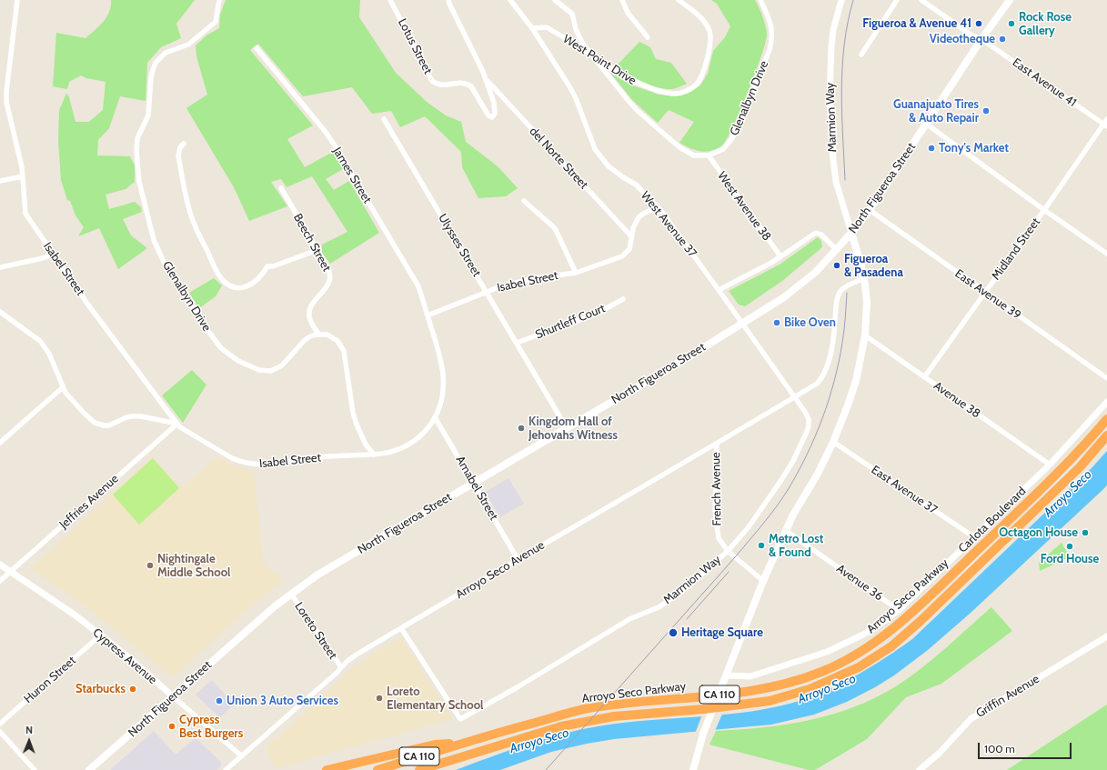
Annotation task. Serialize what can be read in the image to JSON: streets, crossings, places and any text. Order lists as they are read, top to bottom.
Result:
{
  "streets": {
    "highway": ["Arroyo Seco Parkway", "CA 110"],
    "main road": ["North Figueroa Street"],
    "street": [
      "Lotus Street",
      "West Point Drive",
      "East Avenue 41",
      "Glenalbyn Drive",
      "Marmion Way",
      "del Norte Street",
      "James Street",
      "West Avenue 38",
      "West Avenue 37",
      "Beech Street",
      "Ulysses Street",
      "Midland Street",
      "Isabel Street",
      "East Avenue 39",
      "Shurtleff Court",
      "Avenue 38",
      "Amabel Street",
      "French Avenue",
      "East Avenue 37",
      "Jeffries Avenue",
      "Carlota Boulevard",
      "Arroyo Seco Avenue",
      "Avenue 36",
      "Loreto Street",
      "Cypress Avenue",
      "Huron Street",
      "Griffin Avenue"
    ]
  },
  "crossings": [
    ["Lotus Street", "del Norte Street"],
    ["West Point Drive", "West Avenue 37"],
    ["East Avenue 41", "North Figueroa Street"],
    ["East Avenue 41", "Midland Street"],
    ["Glenalbyn Drive", "West Avenue 38"],
    ["Glenalbyn Drive", "Beech Street"],
    ["Marmion Way", "North Figueroa Street"],
    ["Marmion Way", "West Avenue 37"],
    ["Marmion Way", "French Avenue"],
    ["Marmion Way", "Arroyo Seco Avenue"],
    ["del Norte Street", "Isabel Street"],
    ["James Street", "Isabel Street"],
    ["North Figueroa Street", "West Avenue 37"],
    ["North Figueroa Street", "Ulysses Street"],
    ["North Figueroa Street", "East Avenue 39"],
    ["North Figueroa Street", "Amabel Street"],
    ["North Figueroa Street", "Loreto Street"],
    ["North Figueroa Street", "Cypress Avenue"],
    ["West Avenue 37", "Isabel Street"],
    ["West Avenue 37", "Arroyo Seco Avenue"],
    ["Ulysses Street", "Isabel Street"],
    ["Ulysses Street", "Shurtleff Court"],
    ["Midland Street", "East Avenue 39"],
    ["Midland Street", "Avenue 38"],
    ["Isabel Street", "Amabel Street"],
    ["Isabel Street", "Jeffries Avenue"],
    ["Avenue 38", "Carlota Boulevard"],
    ["Amabel Street", "Arroyo Seco Avenue"],
    ["French Avenue", "Arroyo Seco Avenue"],
    ["East Avenue 37", "Carlota Boulevard"],
    ["Jeffries Avenue", "Cypress Avenue"],
    ["Carlota Boulevard", "Avenue 36"],
    ["Arroyo Seco Avenue", "Loreto Street"],
    ["Arroyo Seco Avenue", "Cypress Avenue"],
    ["Cypress Avenue", "Huron Street"]
  ],
  "water": ["Arroyo Seco"],
  "places": [
    "Figueroa & Avenue 41",
    "Rock Rose Gallery",
    "Videotheque",
    "Guanajuato Tires & Auto Repair",
    "Tony's Market",
    "Figueroa & Pasadena",
    "Bike Oven",
    "Kingdom Hall of Jehovahs Witness",
    "Octagon House",
    "Metro Lost & Found",
    "Ford House",
    "Nightingale Middle School",
    "Heritage Square",
    "Starbucks",
    "Loreto Elementary School",
    "Union 3 Auto Services",
    "Cypress Best Burgers"
  ],
  "scale_bar": "100 m",
  "north": "top"
}
